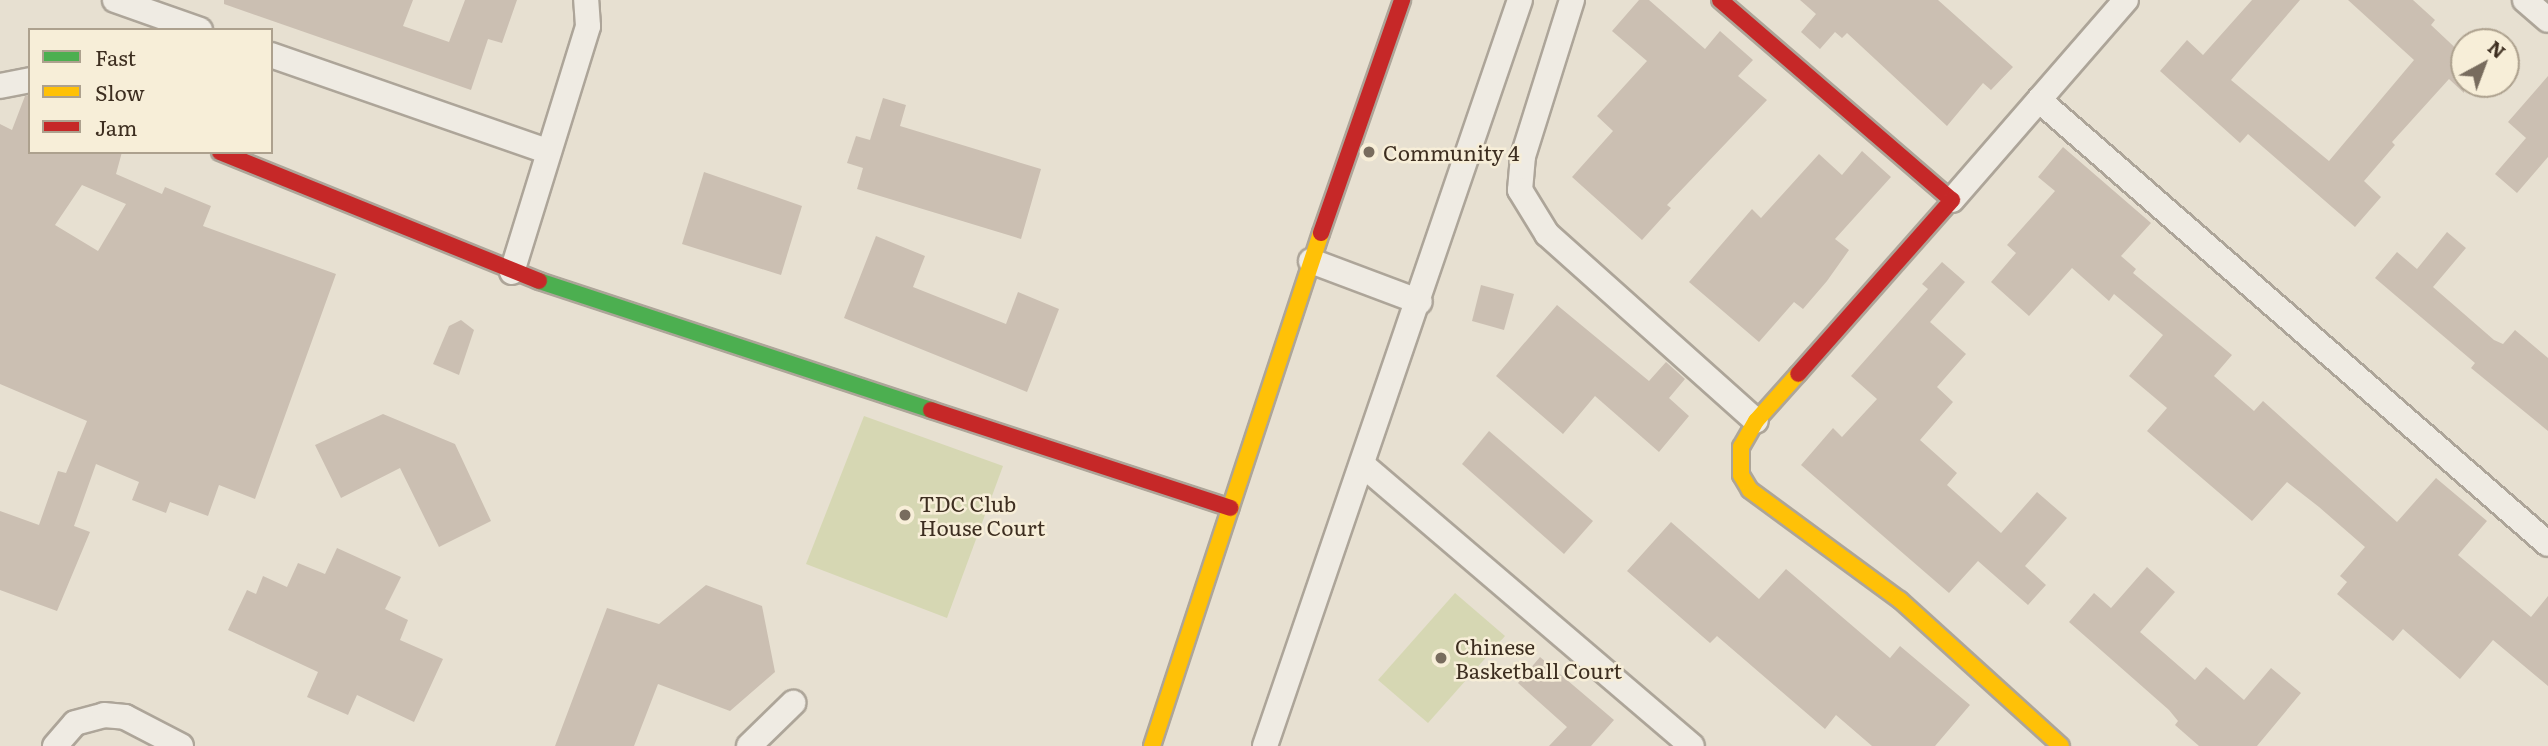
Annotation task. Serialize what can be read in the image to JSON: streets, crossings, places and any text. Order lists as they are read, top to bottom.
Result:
{
  "places": ["Community 4", "TDC Club House Court", "Chinese Basketball Court"],
  "legend": ["Fast", "Slow", "Jam"],
  "north": "top right"
}
